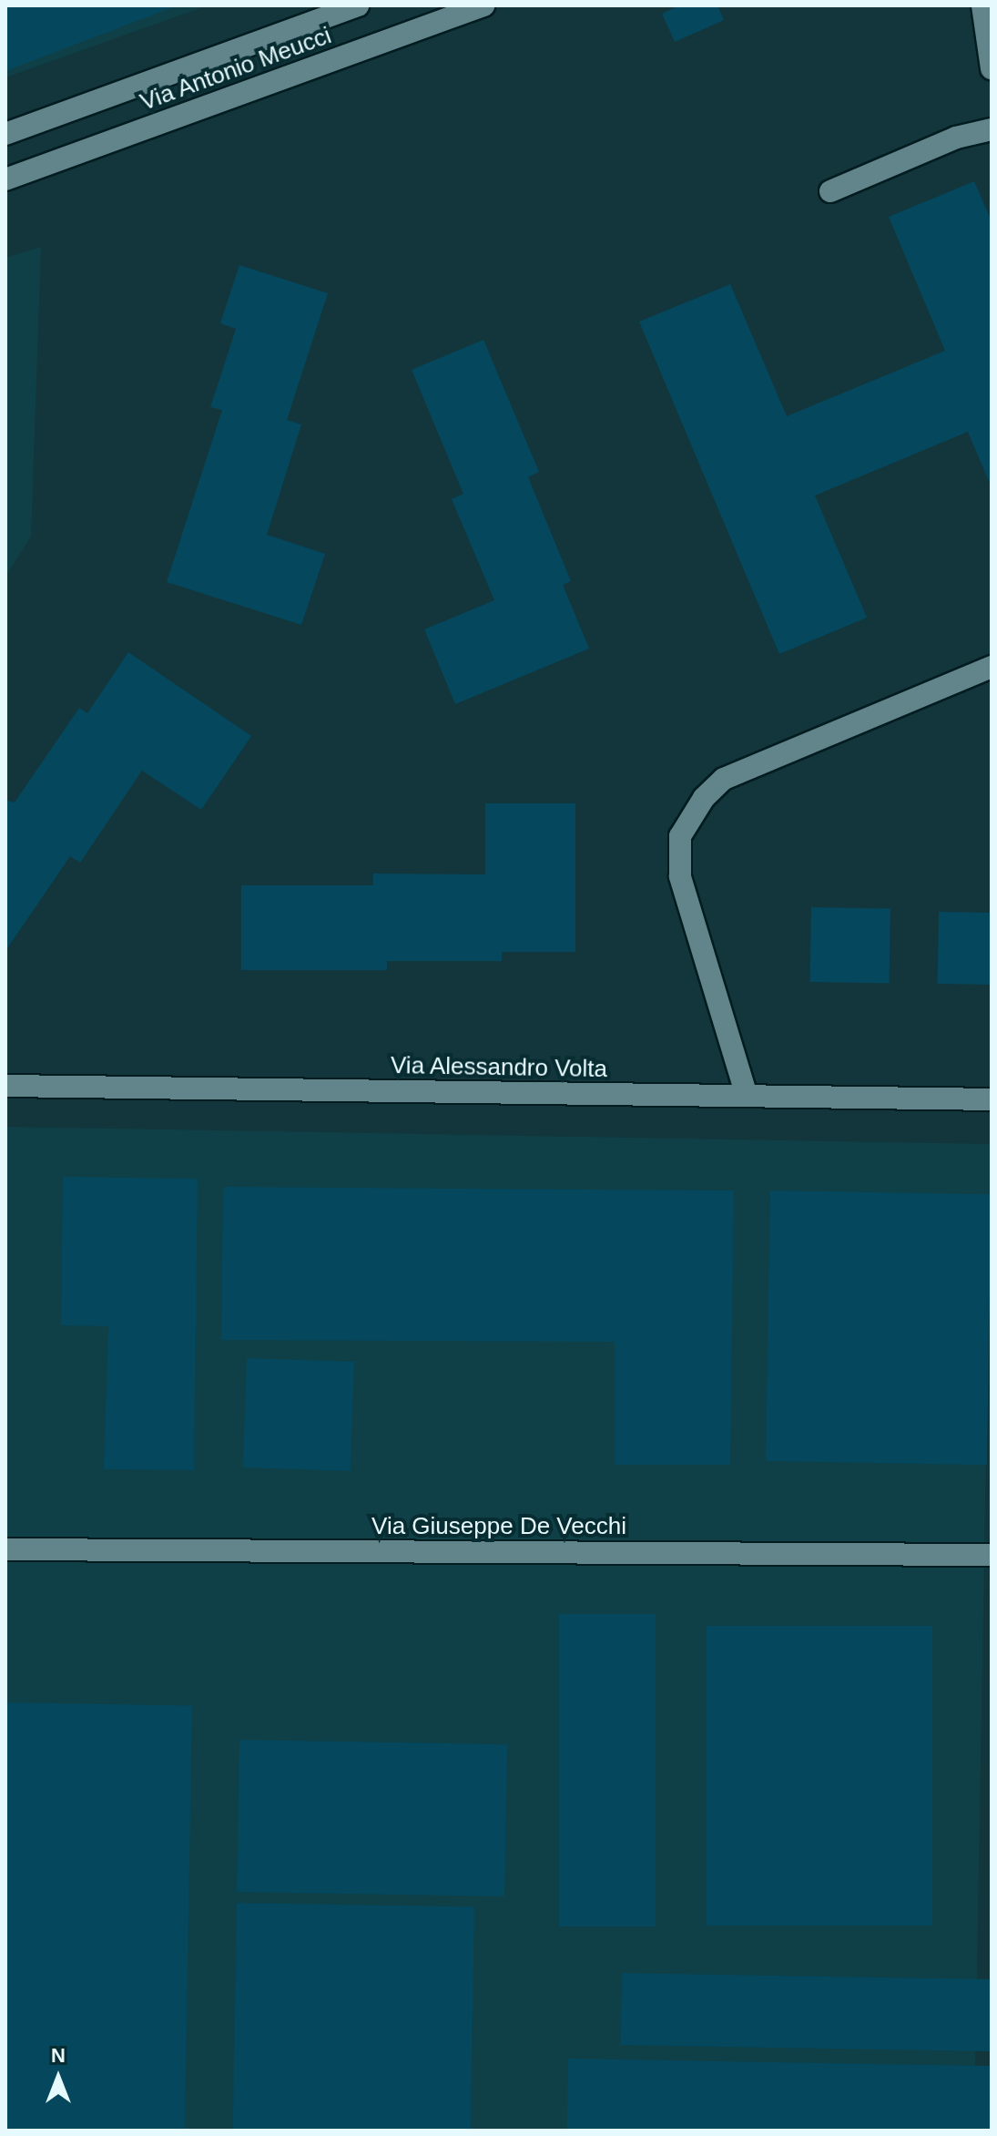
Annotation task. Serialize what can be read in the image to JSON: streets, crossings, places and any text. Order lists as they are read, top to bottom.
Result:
{
  "streets": {
    "street": ["Via Antonio Meucci", "Via Alessandro Volta", "Via Giuseppe De Vecchi"]
  },
  "north": "top"
}
